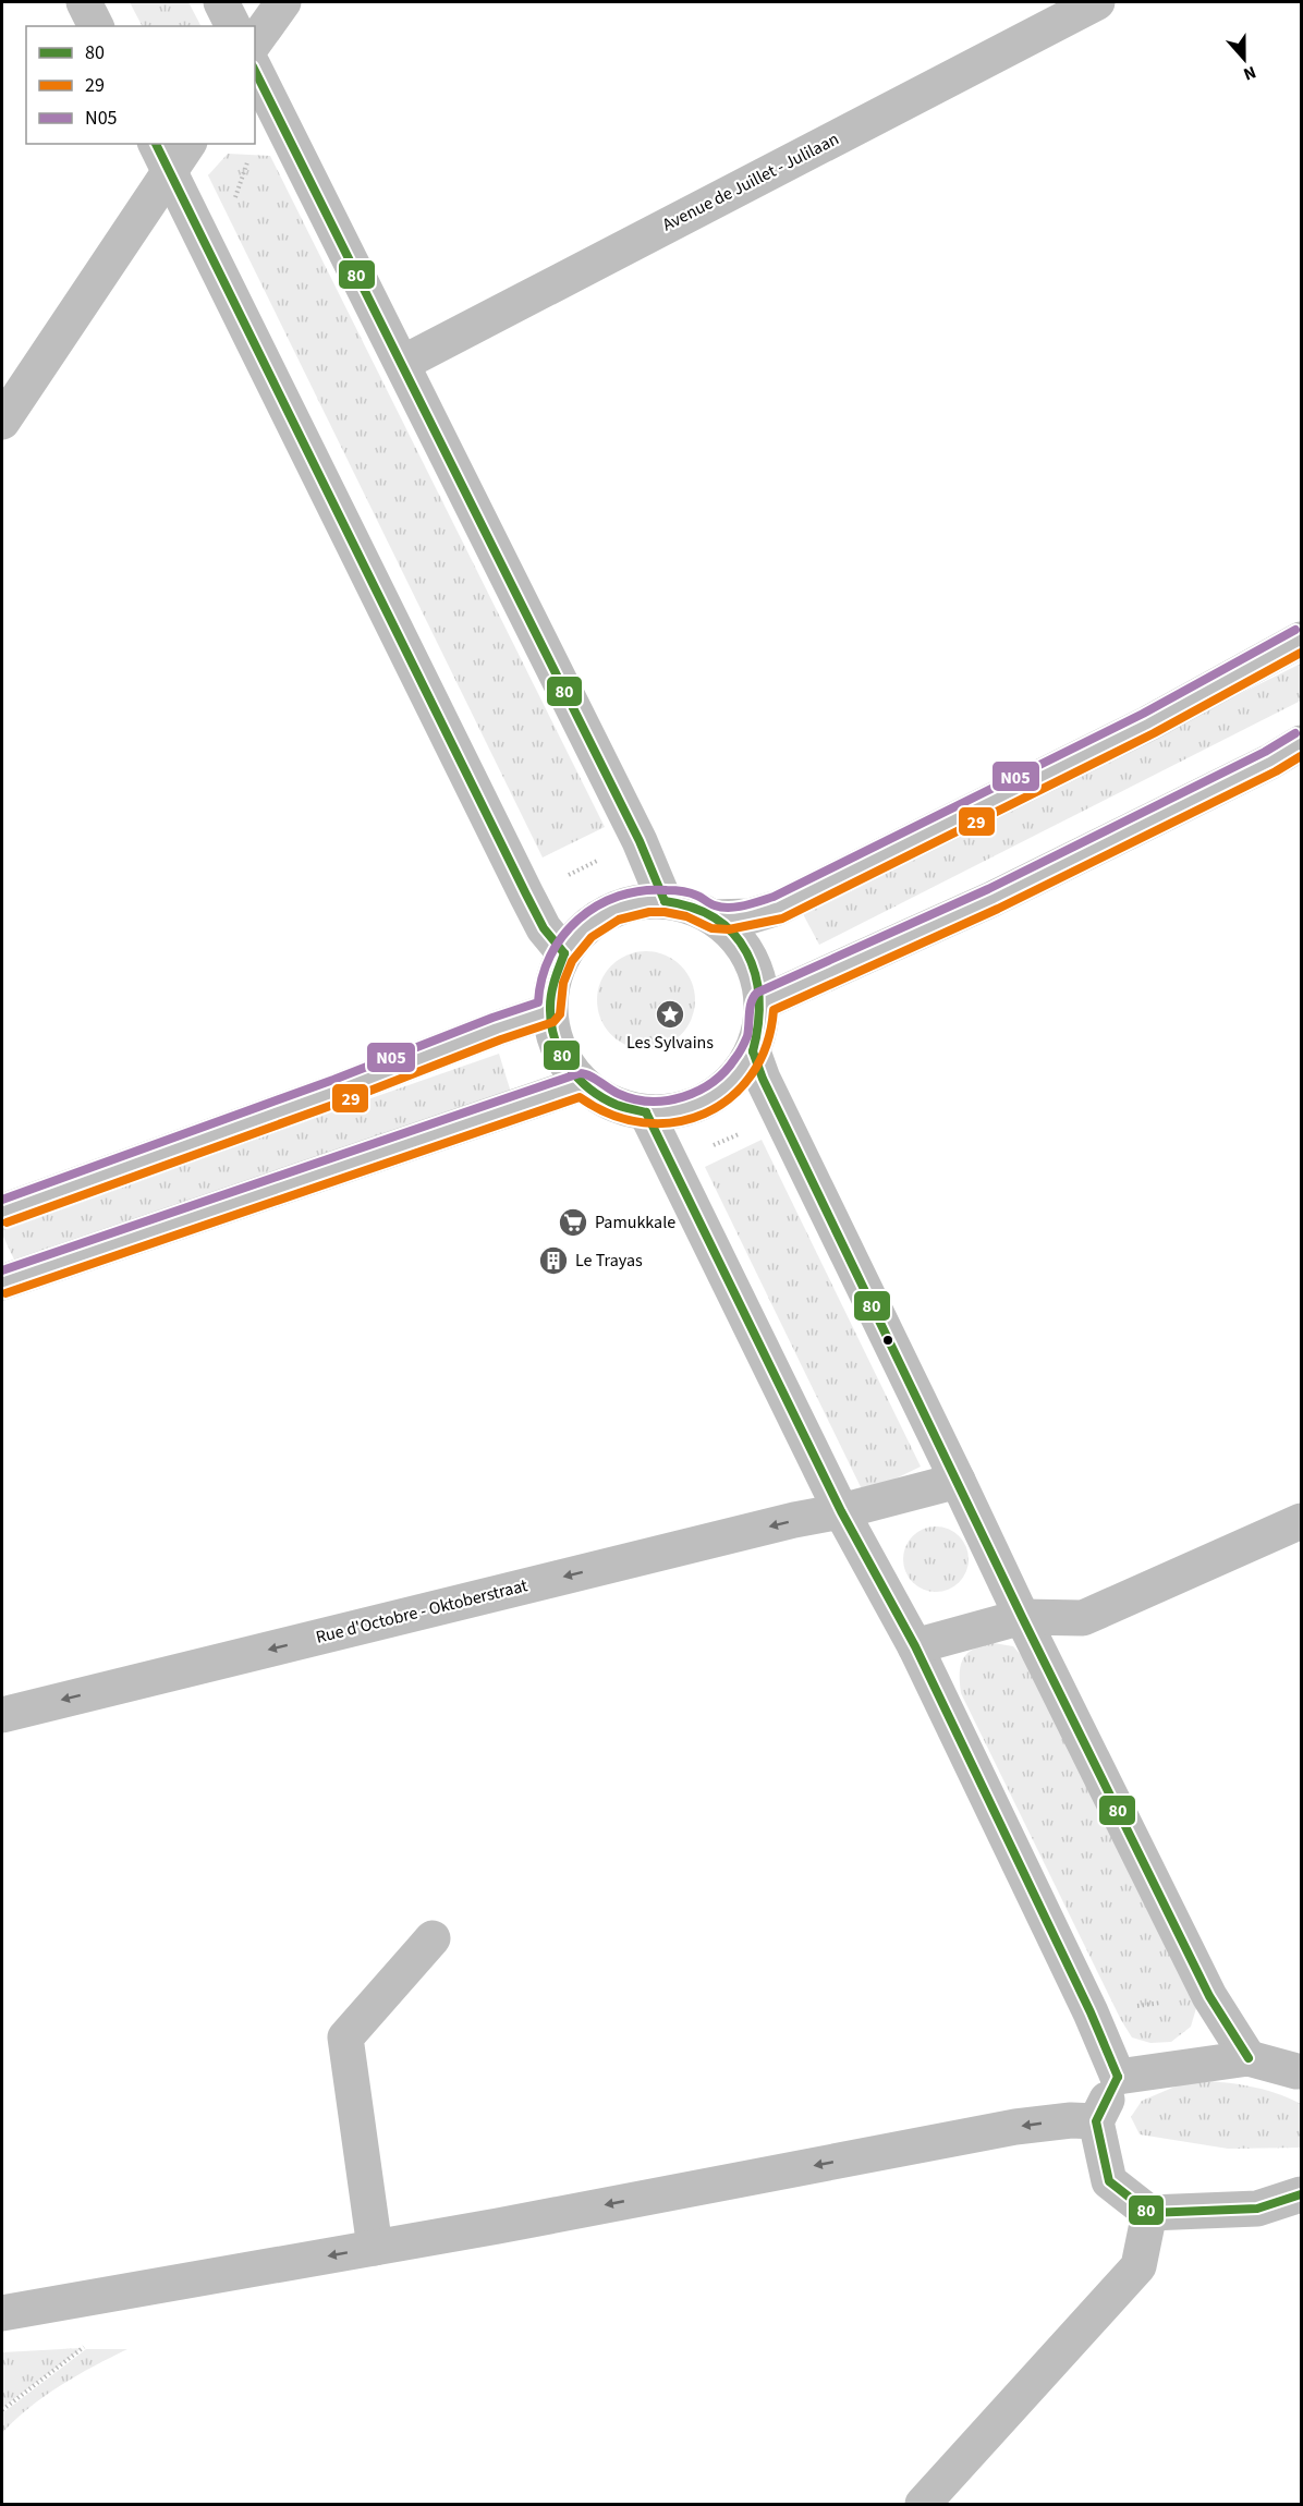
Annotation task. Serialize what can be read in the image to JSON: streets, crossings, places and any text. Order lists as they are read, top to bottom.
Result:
{
  "streets": {
    "street": ["Avenue de Juillet - Julilaan", "Rue d'Octobre - Oktoberstraat"]
  },
  "one_way": ["Rue d'Octobre - Oktoberstraat"],
  "places": {
    "place": ["Les Sylvains"],
    "supermarket": ["Pamukkale"],
    "building": ["Le Trayas"]
  },
  "lines": ["transit line 80", "transit line N05", "transit line 29"],
  "legend": ["80", "29", "N05"],
  "north": "bottom"
}
